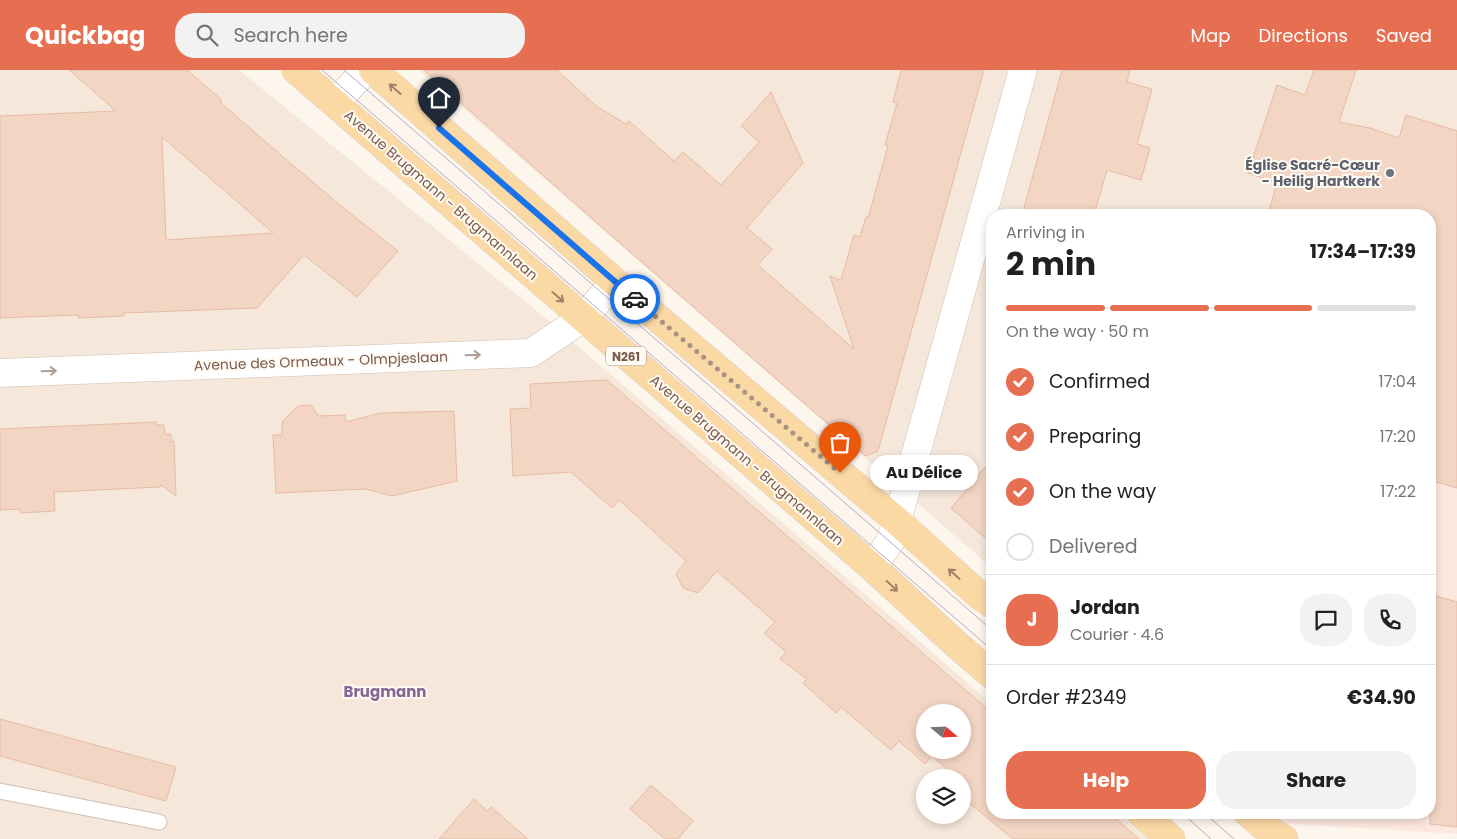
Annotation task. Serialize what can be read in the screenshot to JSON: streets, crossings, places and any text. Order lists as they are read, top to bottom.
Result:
{
  "streets": {
    "main road": ["Avenue Brugmann - Brugmannlaan", "N261"],
    "street": ["Avenue des Ormeaux - Olmpjeslaan"]
  },
  "crossings": [
    ["Avenue Brugmann - Brugmannlaan", "Avenue des Ormeaux - Olmpjeslaan"]
  ],
  "one_way": ["Avenue des Ormeaux - Olmpjeslaan"],
  "districts": ["Brugmann"],
  "places": ["Église Sacré-Cœur - Heilig Hartkerk", "Au Délice"],
  "north": "right",
  "page": {
    "header": "Quickbag",
    "search": "Search here",
    "nav": ["Map", "Directions", "Saved"],
    "heading": ["2 min", "Arriving in", "17:34–17:39"],
    "panel": [
      "Jordan",
      "Courier · 4.6",
      "Order #2349",
      "€34.90"
    ],
    "bar": "On the way · 50 m",
    "list": [
      ["Confirmed", "17:04"],
      ["Preparing", "17:20"],
      ["On the way", "17:22"],
      "Delivered"
    ],
    "bubble": "Au Délice",
    "round": "J",
    "buttons": ["Help", "Share"]
  }
}
